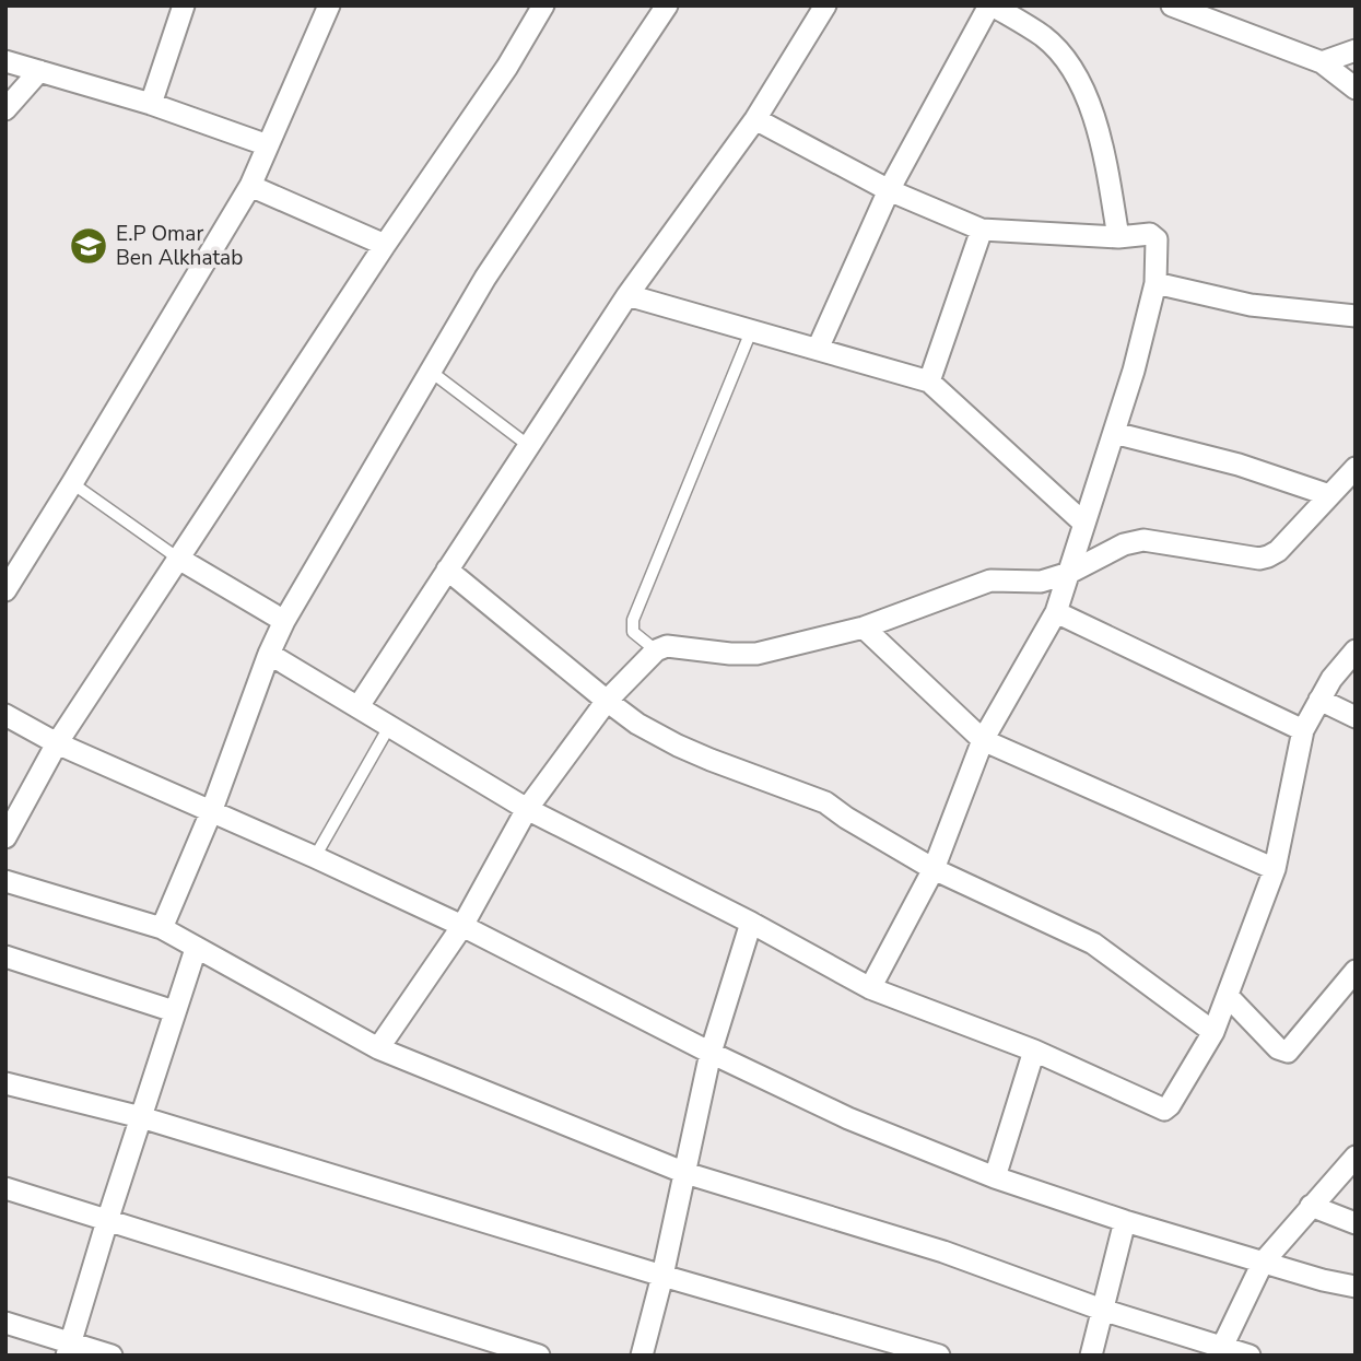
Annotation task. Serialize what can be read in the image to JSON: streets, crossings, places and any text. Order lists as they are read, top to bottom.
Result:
{
  "places": {
    "school or university": ["E.P Omar Ben Alkhatab"]
  }
}
